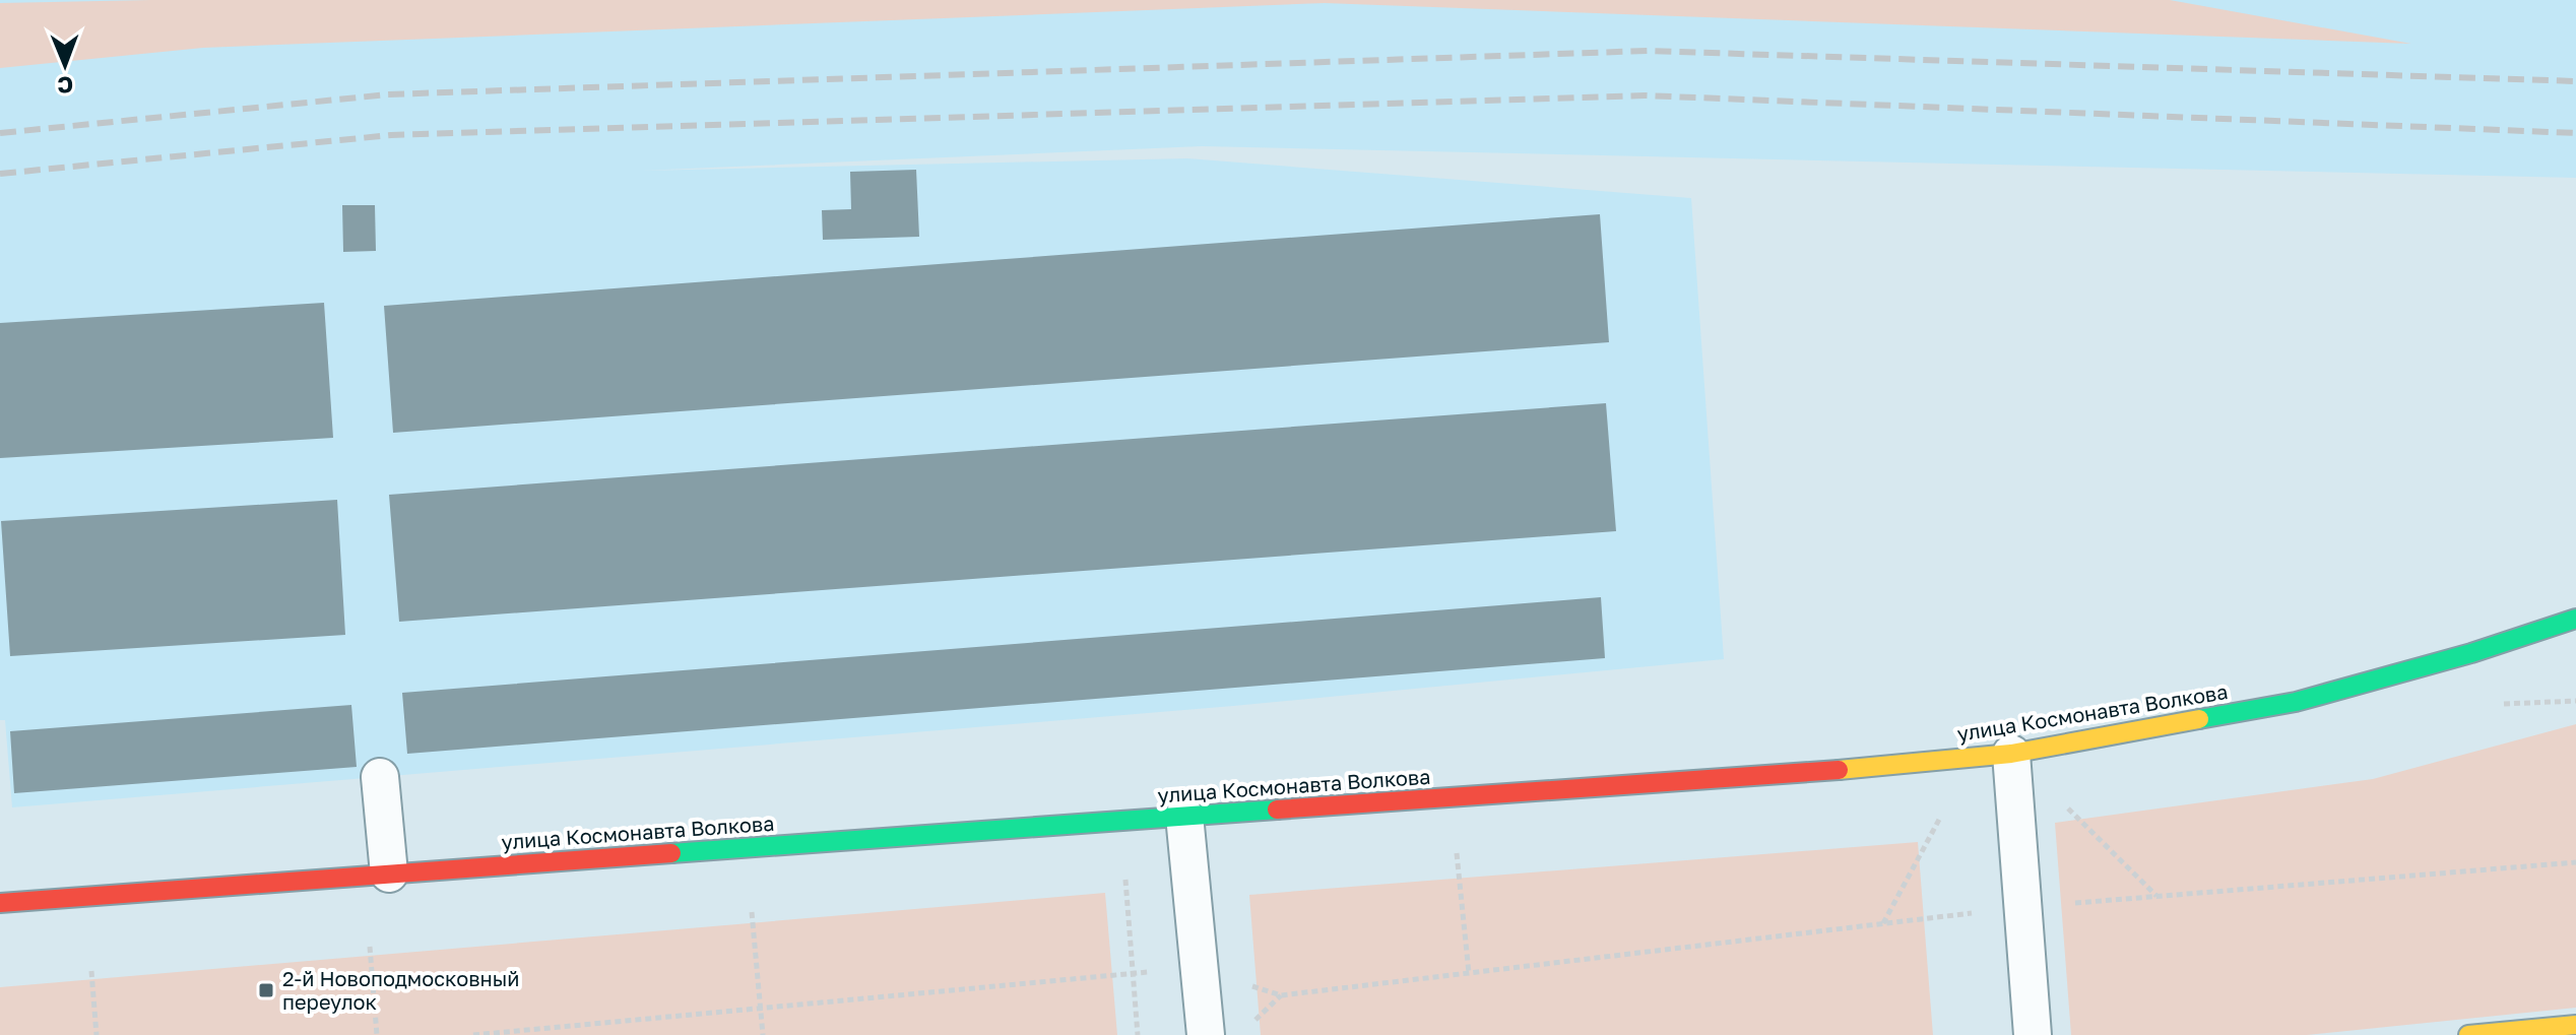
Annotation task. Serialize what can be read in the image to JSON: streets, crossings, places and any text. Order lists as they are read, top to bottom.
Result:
{
  "streets": {
    "main road": ["улица Космонавта Волкова"]
  },
  "places": {
    "transit": ["2-й Новоподмосковный переулок"]
  },
  "north": "bottom"
}
